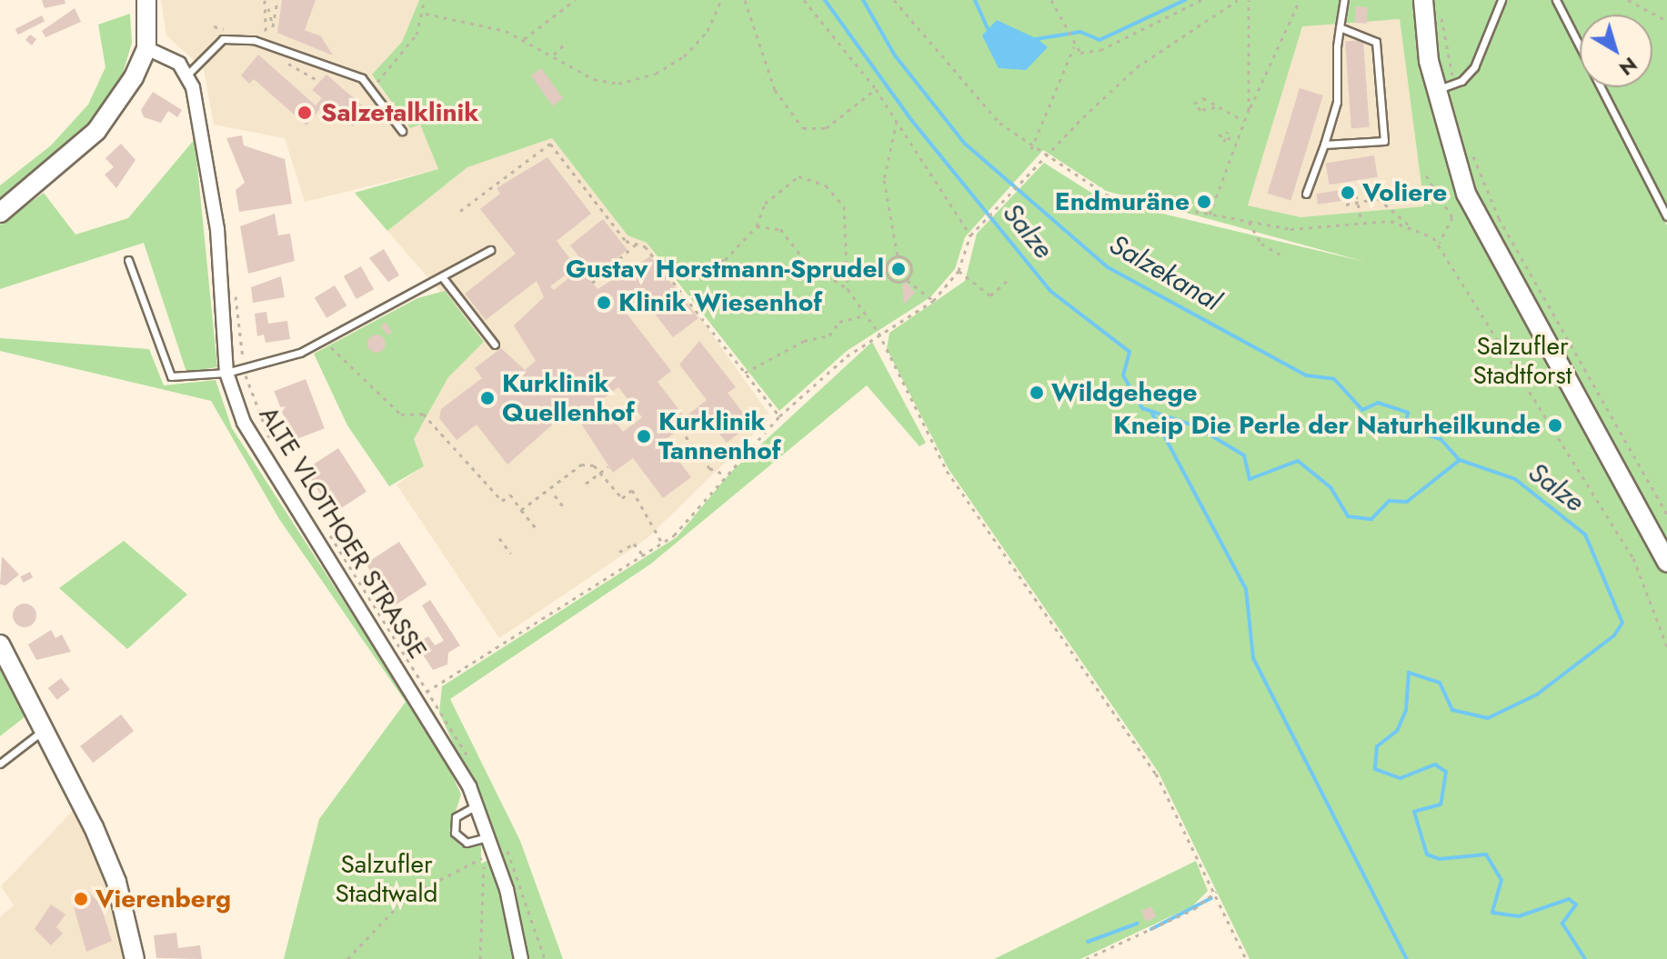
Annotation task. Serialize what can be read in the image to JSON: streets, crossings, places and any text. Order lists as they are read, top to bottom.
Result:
{
  "streets": {
    "street": ["ALTE VLOTHOER STRASSE"]
  },
  "water": ["Salze", "Salzekanal"],
  "parks": ["Salzufler Stadtforst", "Salzufler Stadtwald"],
  "places": [
    "Salzetalklinik",
    "Voliere",
    "Endmuräne",
    "Gustav Horstmann-Sprudel",
    "Klinik Wiesenhof",
    "Wildgehege",
    "Kurklinik Quellenhof",
    "Kneip Die Perle der Naturheilkunde",
    "Kurklinik Tannenhof",
    "Vierenberg"
  ],
  "north": "bottom right"
}
